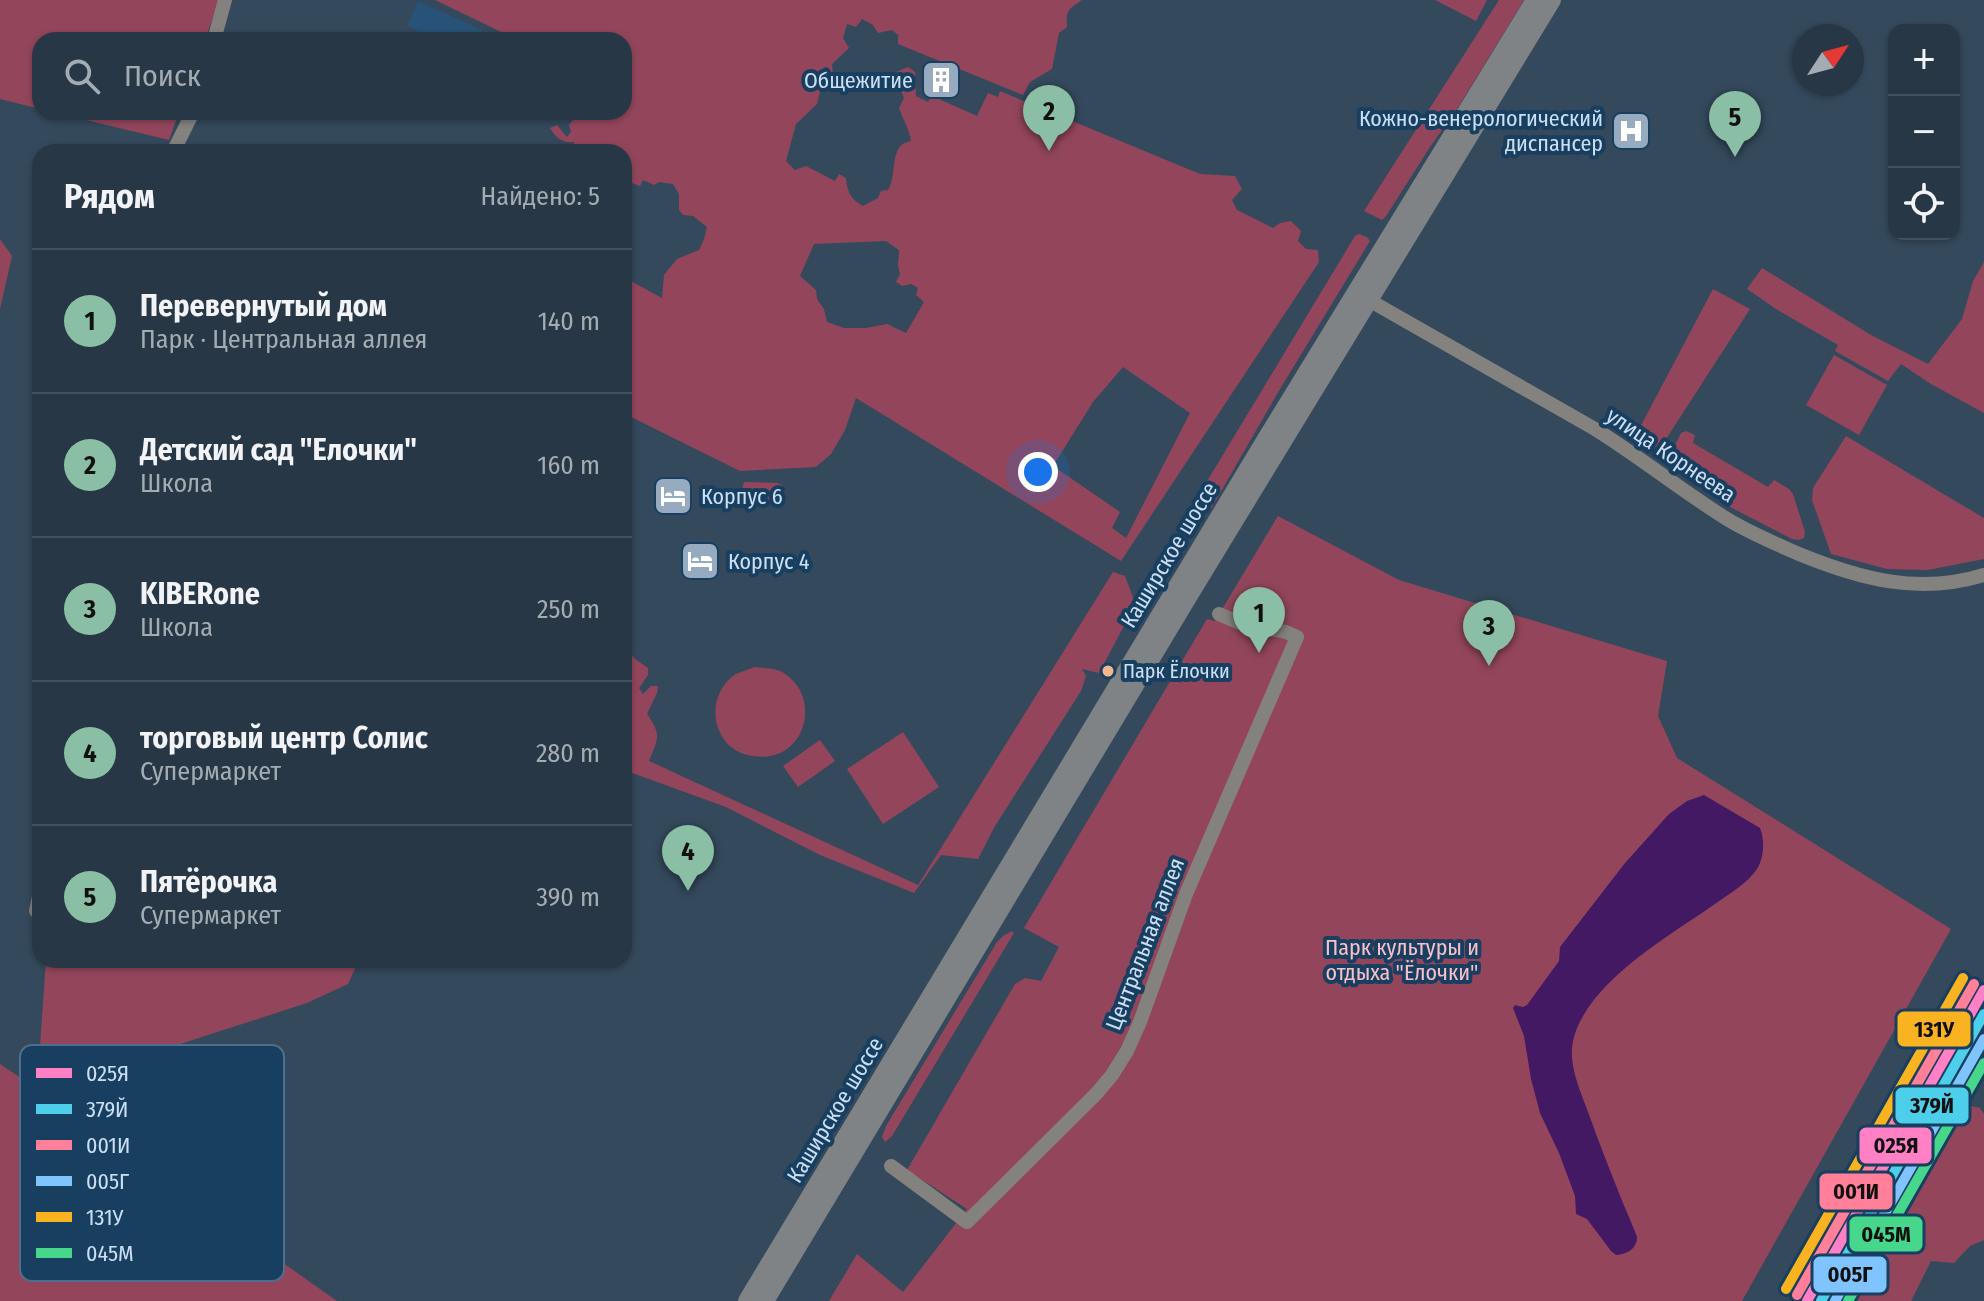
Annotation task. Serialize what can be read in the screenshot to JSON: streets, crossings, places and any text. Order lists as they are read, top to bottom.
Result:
{
  "streets": {
    "main road": ["Каширское шоссе"],
    "street": ["улица Корнеева", "Центральная аллея"]
  },
  "crossings": [
    ["улица Корнеева", "Каширское шоссе"]
  ],
  "parks": ["Парк культуры и отдыха \"Ёлочки\""],
  "places": {
    "building": ["Общежитие"],
    "hospital": ["Кожно-венерологический диспансер"],
    "hotel": ["Корпус 6", "Корпус 4"],
    "other": ["Парк Ёлочки"]
  },
  "lines": [
    "transit line 131У",
    "transit line 001И",
    "transit line 025Я",
    "transit line 379Й",
    "transit line 005Г",
    "transit line 045М"
  ],
  "legend": [
    "025Я",
    "379Й",
    "001И",
    "005Г",
    "131У",
    "045М"
  ],
  "north": "top right",
  "page": {
    "map_buttons": ["+", "−"],
    "search": "Поиск",
    "pins": [
      "2",
      "5",
      "1",
      "3",
      "4"
    ],
    "heading": ["Рядом", "Найдено: 5"],
    "list": [
      {
        "mark": "1",
        "name": "Перевернутый дом",
        "note": "Парк · Центральная аллея",
        "value": "140 m"
      },
      {
        "mark": "2",
        "name": "Детский сад \"Елочки\"",
        "note": "Школа",
        "value": "160 m"
      },
      {
        "mark": "3",
        "name": "KIBERone",
        "note": "Школа",
        "value": "250 m"
      },
      {
        "mark": "4",
        "name": "торговый центр Солис",
        "note": "Супермаркет",
        "value": "280 m"
      },
      {
        "mark": "5",
        "name": "Пятёрочка",
        "note": "Супермаркет",
        "value": "390 m"
      }
    ]
  }
}
